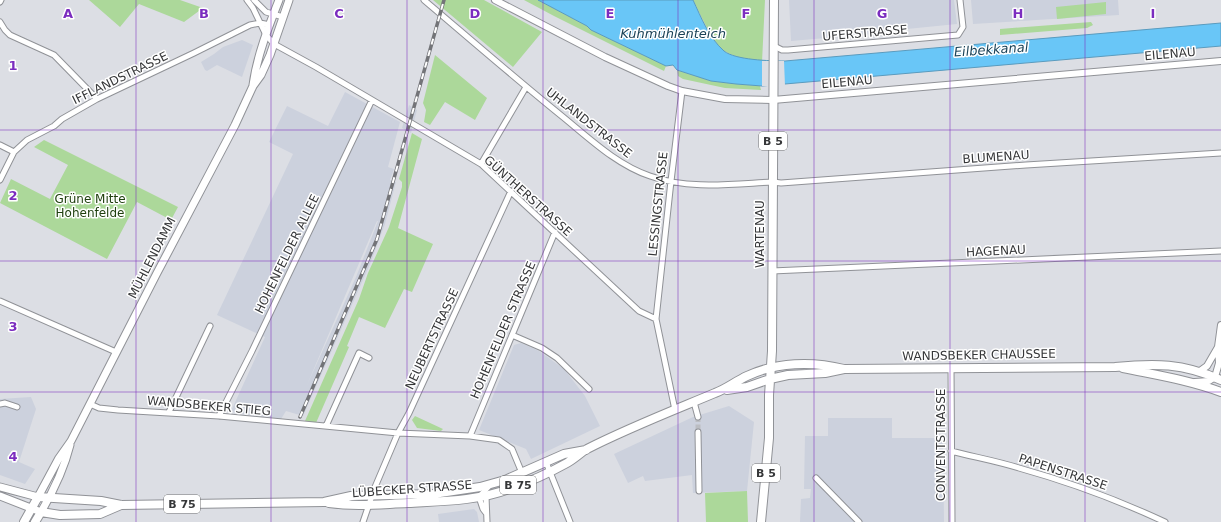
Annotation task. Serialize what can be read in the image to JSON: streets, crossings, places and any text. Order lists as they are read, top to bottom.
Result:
{
  "streets": {
    "main road": [
      "B 5",
      "WARTENAU",
      "MÜHLENDAMM",
      "WANDSBEKER CHAUSSEE",
      "B 75",
      "LÜBECKER STRASSE"
    ],
    "street": [
      "UFERSTRASSE",
      "EILENAU",
      "IFFLANDSTRASSE",
      "UHLANDSTRASSE",
      "BLUMENAU",
      "GÜNTHERSTRASSE",
      "LESSINGSTRASSE",
      "HAGENAU",
      "HOHENFELDER ALLEE",
      "HOHENFELDER STRASSE",
      "NEUBERTSTRASSE",
      "WANDSBEKER STIEG",
      "CONVENTSTRASSE",
      "PAPENSTRASSE"
    ]
  },
  "crossings": [
    ["UFERSTRASSE", "B 5"],
    ["EILENAU", "B 5"],
    ["EILENAU", "LESSINGSTRASSE"],
    ["EILENAU", "WARTENAU"],
    ["IFFLANDSTRASSE", "GÜNTHERSTRASSE"],
    ["IFFLANDSTRASSE", "MÜHLENDAMM"],
    ["UHLANDSTRASSE", "BLUMENAU"],
    ["UHLANDSTRASSE", "LESSINGSTRASSE"],
    ["UHLANDSTRASSE", "WARTENAU"],
    ["B 5", "WARTENAU"],
    ["B 5", "WANDSBEKER CHAUSSEE"],
    ["B 5", "LÜBECKER STRASSE"],
    ["BLUMENAU", "WARTENAU"],
    ["GÜNTHERSTRASSE", "LESSINGSTRASSE"],
    ["GÜNTHERSTRASSE", "HOHENFELDER ALLEE"],
    ["GÜNTHERSTRASSE", "MÜHLENDAMM"],
    ["GÜNTHERSTRASSE", "HOHENFELDER STRASSE"],
    ["GÜNTHERSTRASSE", "NEUBERTSTRASSE"],
    ["WARTENAU", "HAGENAU"],
    ["WARTENAU", "WANDSBEKER CHAUSSEE"],
    ["WARTENAU", "LÜBECKER STRASSE"],
    ["HOHENFELDER ALLEE", "WANDSBEKER STIEG"],
    ["MÜHLENDAMM", "WANDSBEKER STIEG"],
    ["MÜHLENDAMM", "LÜBECKER STRASSE"],
    ["HOHENFELDER STRASSE", "WANDSBEKER STIEG"],
    ["NEUBERTSTRASSE", "WANDSBEKER STIEG"],
    ["NEUBERTSTRASSE", "LÜBECKER STRASSE"],
    ["WANDSBEKER CHAUSSEE", "CONVENTSTRASSE"],
    ["WANDSBEKER CHAUSSEE", "LÜBECKER STRASSE"],
    ["WANDSBEKER STIEG", "LÜBECKER STRASSE"],
    ["CONVENTSTRASSE", "PAPENSTRASSE"]
  ],
  "water": ["Kuhmühlenteich", "Eilbekkanal"],
  "parks": ["Grüne Mitte Hohenfelde"],
  "grid": {
    "columns": [
      "A",
      "B",
      "C",
      "D",
      "E",
      "F",
      "G",
      "H",
      "I"
    ],
    "rows": [
      "1",
      "2",
      "3",
      "4"
    ]
  }
}
